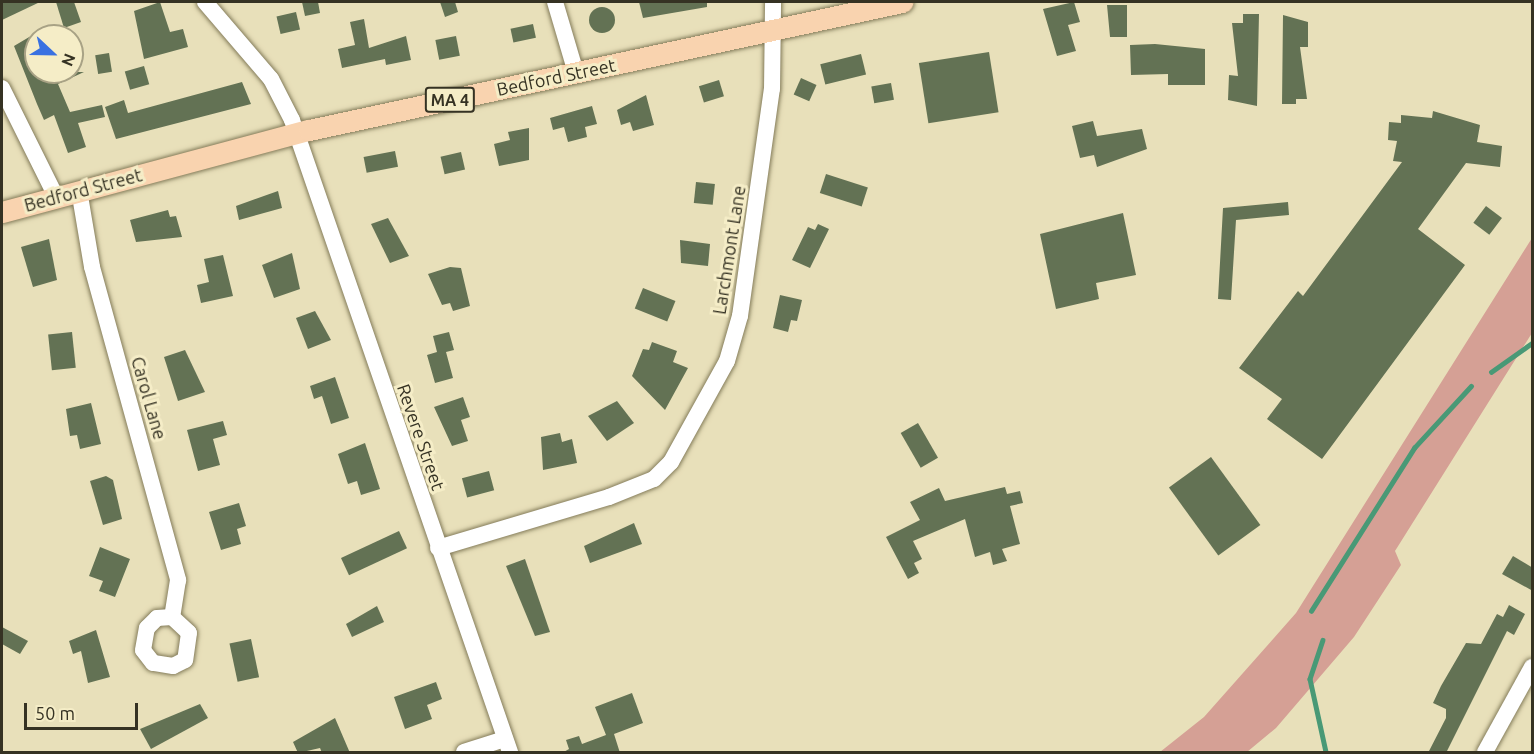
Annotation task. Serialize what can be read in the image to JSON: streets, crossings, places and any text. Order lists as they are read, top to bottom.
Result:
{
  "streets": {
    "main road": ["Bedford Street", "MA 4"],
    "street": ["Larchmont Lane", "Carol Lane", "Revere Street"]
  },
  "crossings": [
    ["Bedford Street", "Larchmont Lane"],
    ["Bedford Street", "Carol Lane"],
    ["Bedford Street", "Revere Street"],
    ["Larchmont Lane", "Revere Street"]
  ],
  "scale_bar": "50 m",
  "north": "right"
}
